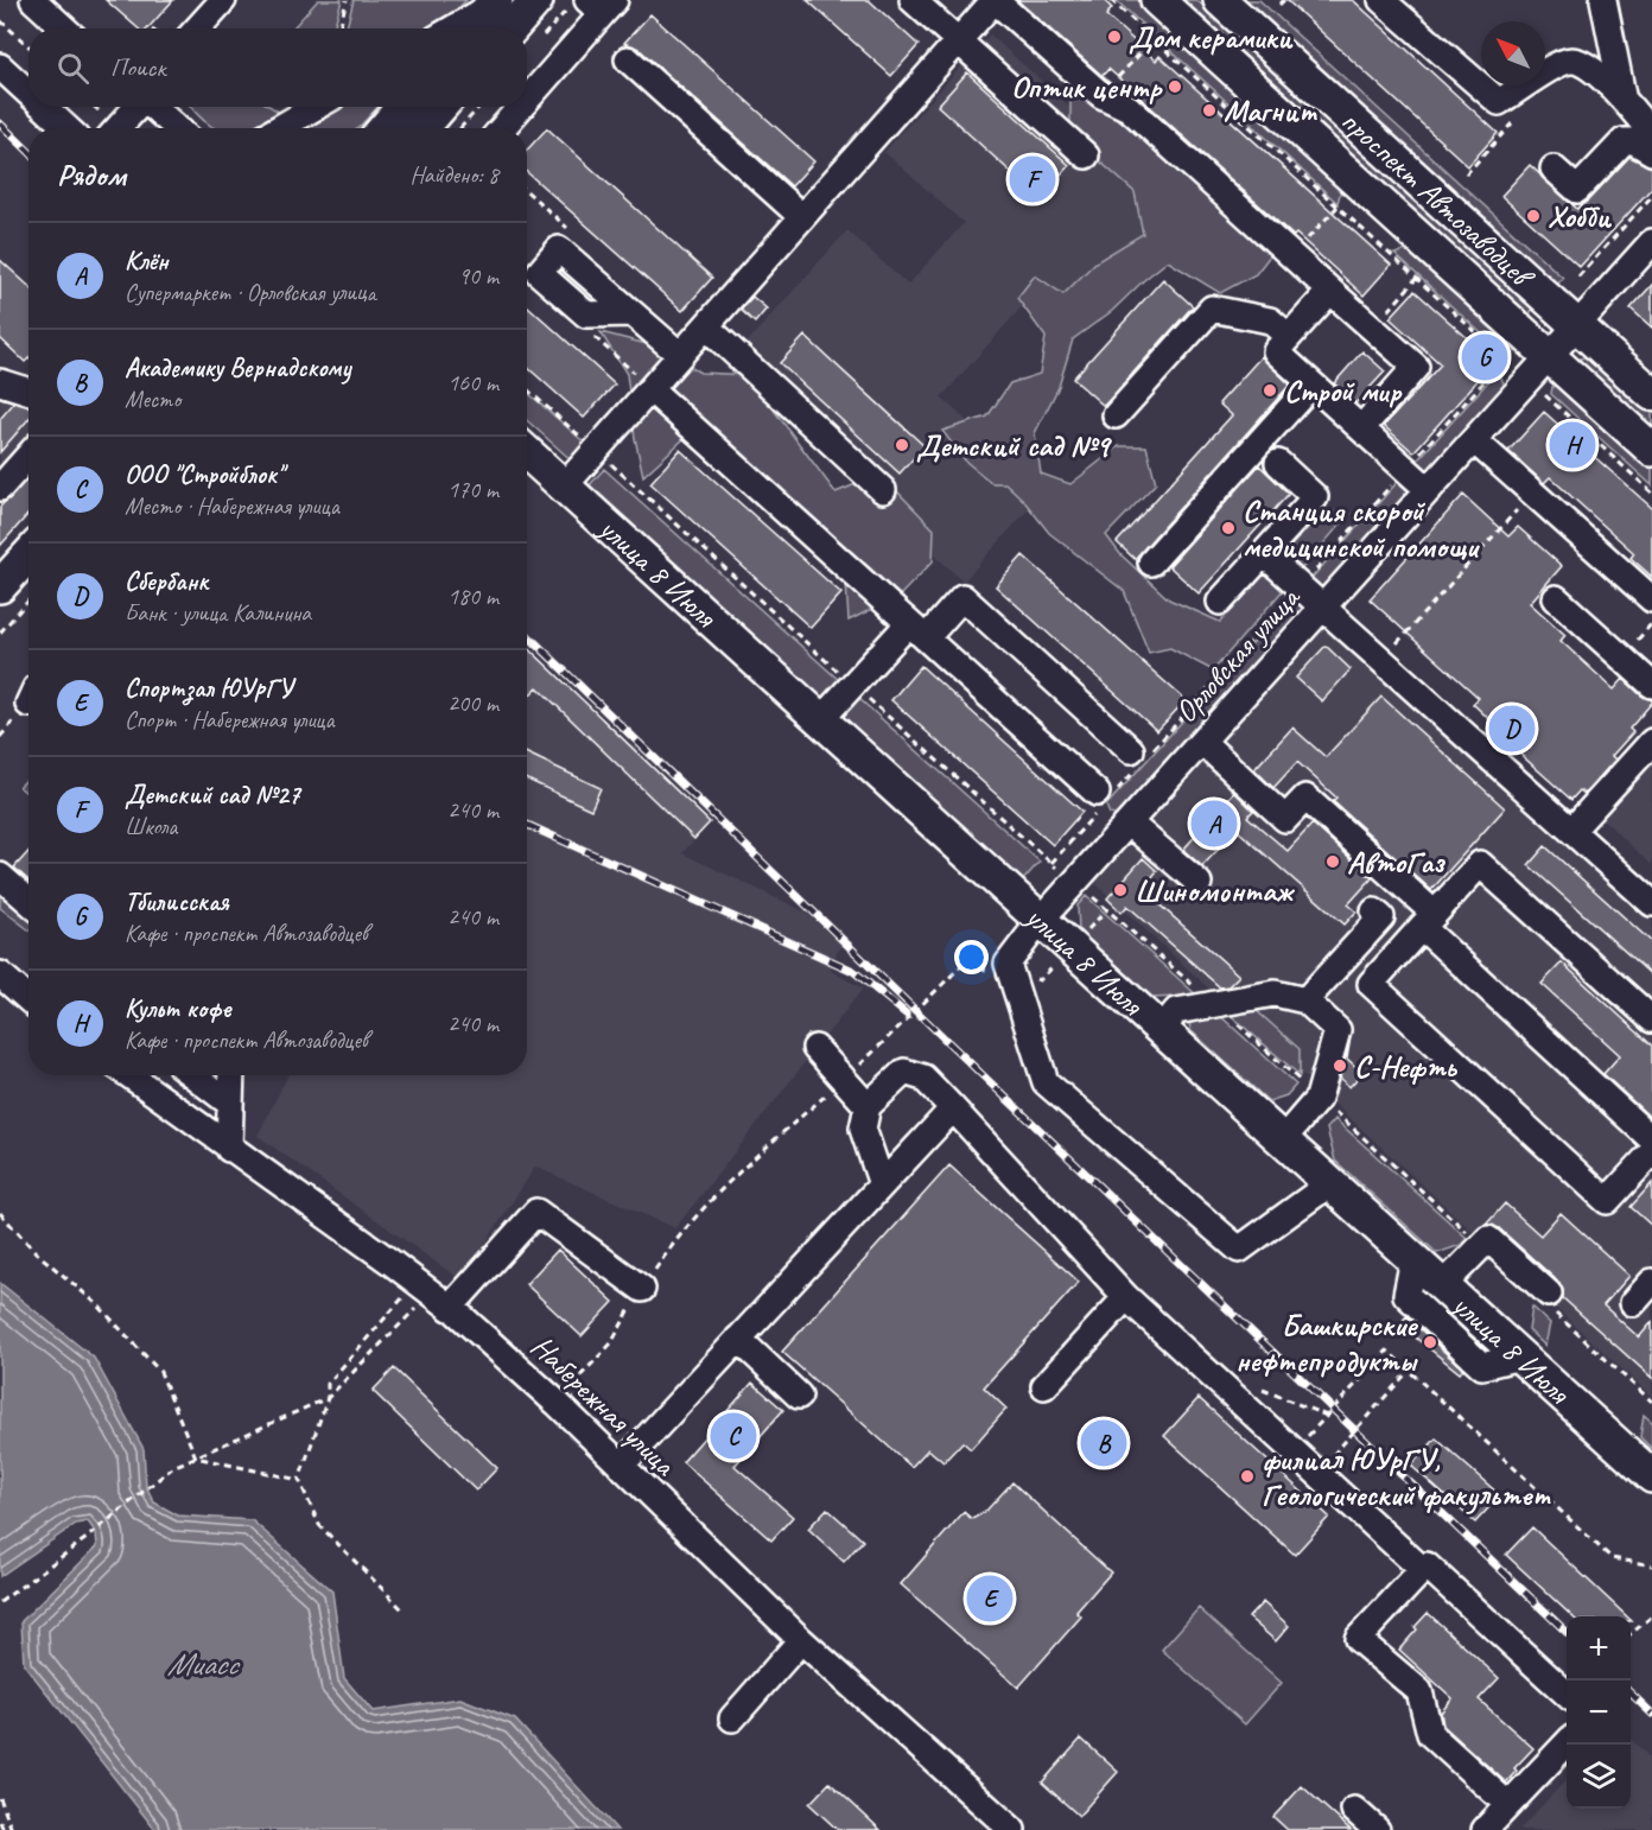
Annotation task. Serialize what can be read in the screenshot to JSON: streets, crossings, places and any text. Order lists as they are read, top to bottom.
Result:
{
  "streets": {
    "main road": ["проспект Автозаводцев", "улица 8 Июля"],
    "street": ["Орловская улица", "Набережная улица"]
  },
  "crossings": [
    ["проспект Автозаводцев", "Орловская улица"],
    ["улица 8 Июля", "Орловская улица"]
  ],
  "water": ["Миасс"],
  "places": [
    "Дом керамики",
    "Оптик центр",
    "Магнит",
    "Хобби",
    "Строй мир",
    "Детский сад №9",
    "Станция скорой медицинской помощи",
    "АвтоГаз",
    "Шиномонтаж",
    "С-Нефть",
    "Башкирские нефтепродукты",
    "филиал ЮУрГУ, Геологический факультет"
  ],
  "north": "top left",
  "page": {
    "search": "Поиск",
    "heading": ["Рядом", "Найдено: 8"],
    "pins": [
      "F",
      "G",
      "H",
      "D",
      "A",
      "C",
      "B",
      "E"
    ],
    "list": [
      {
        "mark": "A",
        "name": "Клён",
        "note": "Супермаркет · Орловская улица",
        "value": "90 m"
      },
      {
        "mark": "B",
        "name": "Академику Вернадскому",
        "note": "Место",
        "value": "160 m"
      },
      {
        "mark": "C",
        "name": "ООО \"Стройблок\"",
        "note": "Место · Набережная улица",
        "value": "170 m"
      },
      {
        "mark": "D",
        "name": "Сбербанк",
        "note": "Банк · улица Калинина",
        "value": "180 m"
      },
      {
        "mark": "E",
        "name": "Спортзал ЮУрГУ",
        "note": "Спорт · Набережная улица",
        "value": "200 m"
      },
      {
        "mark": "F",
        "name": "Детский сад №27",
        "note": "Школа",
        "value": "240 m"
      },
      {
        "mark": "G",
        "name": "Тбилисская",
        "note": "Кафе · проспект Автозаводцев",
        "value": "240 m"
      },
      {
        "mark": "H",
        "name": "Культ кофе",
        "note": "Кафе · проспект Автозаводцев",
        "value": "240 m"
      }
    ],
    "map_buttons": ["+", "−"]
  }
}
